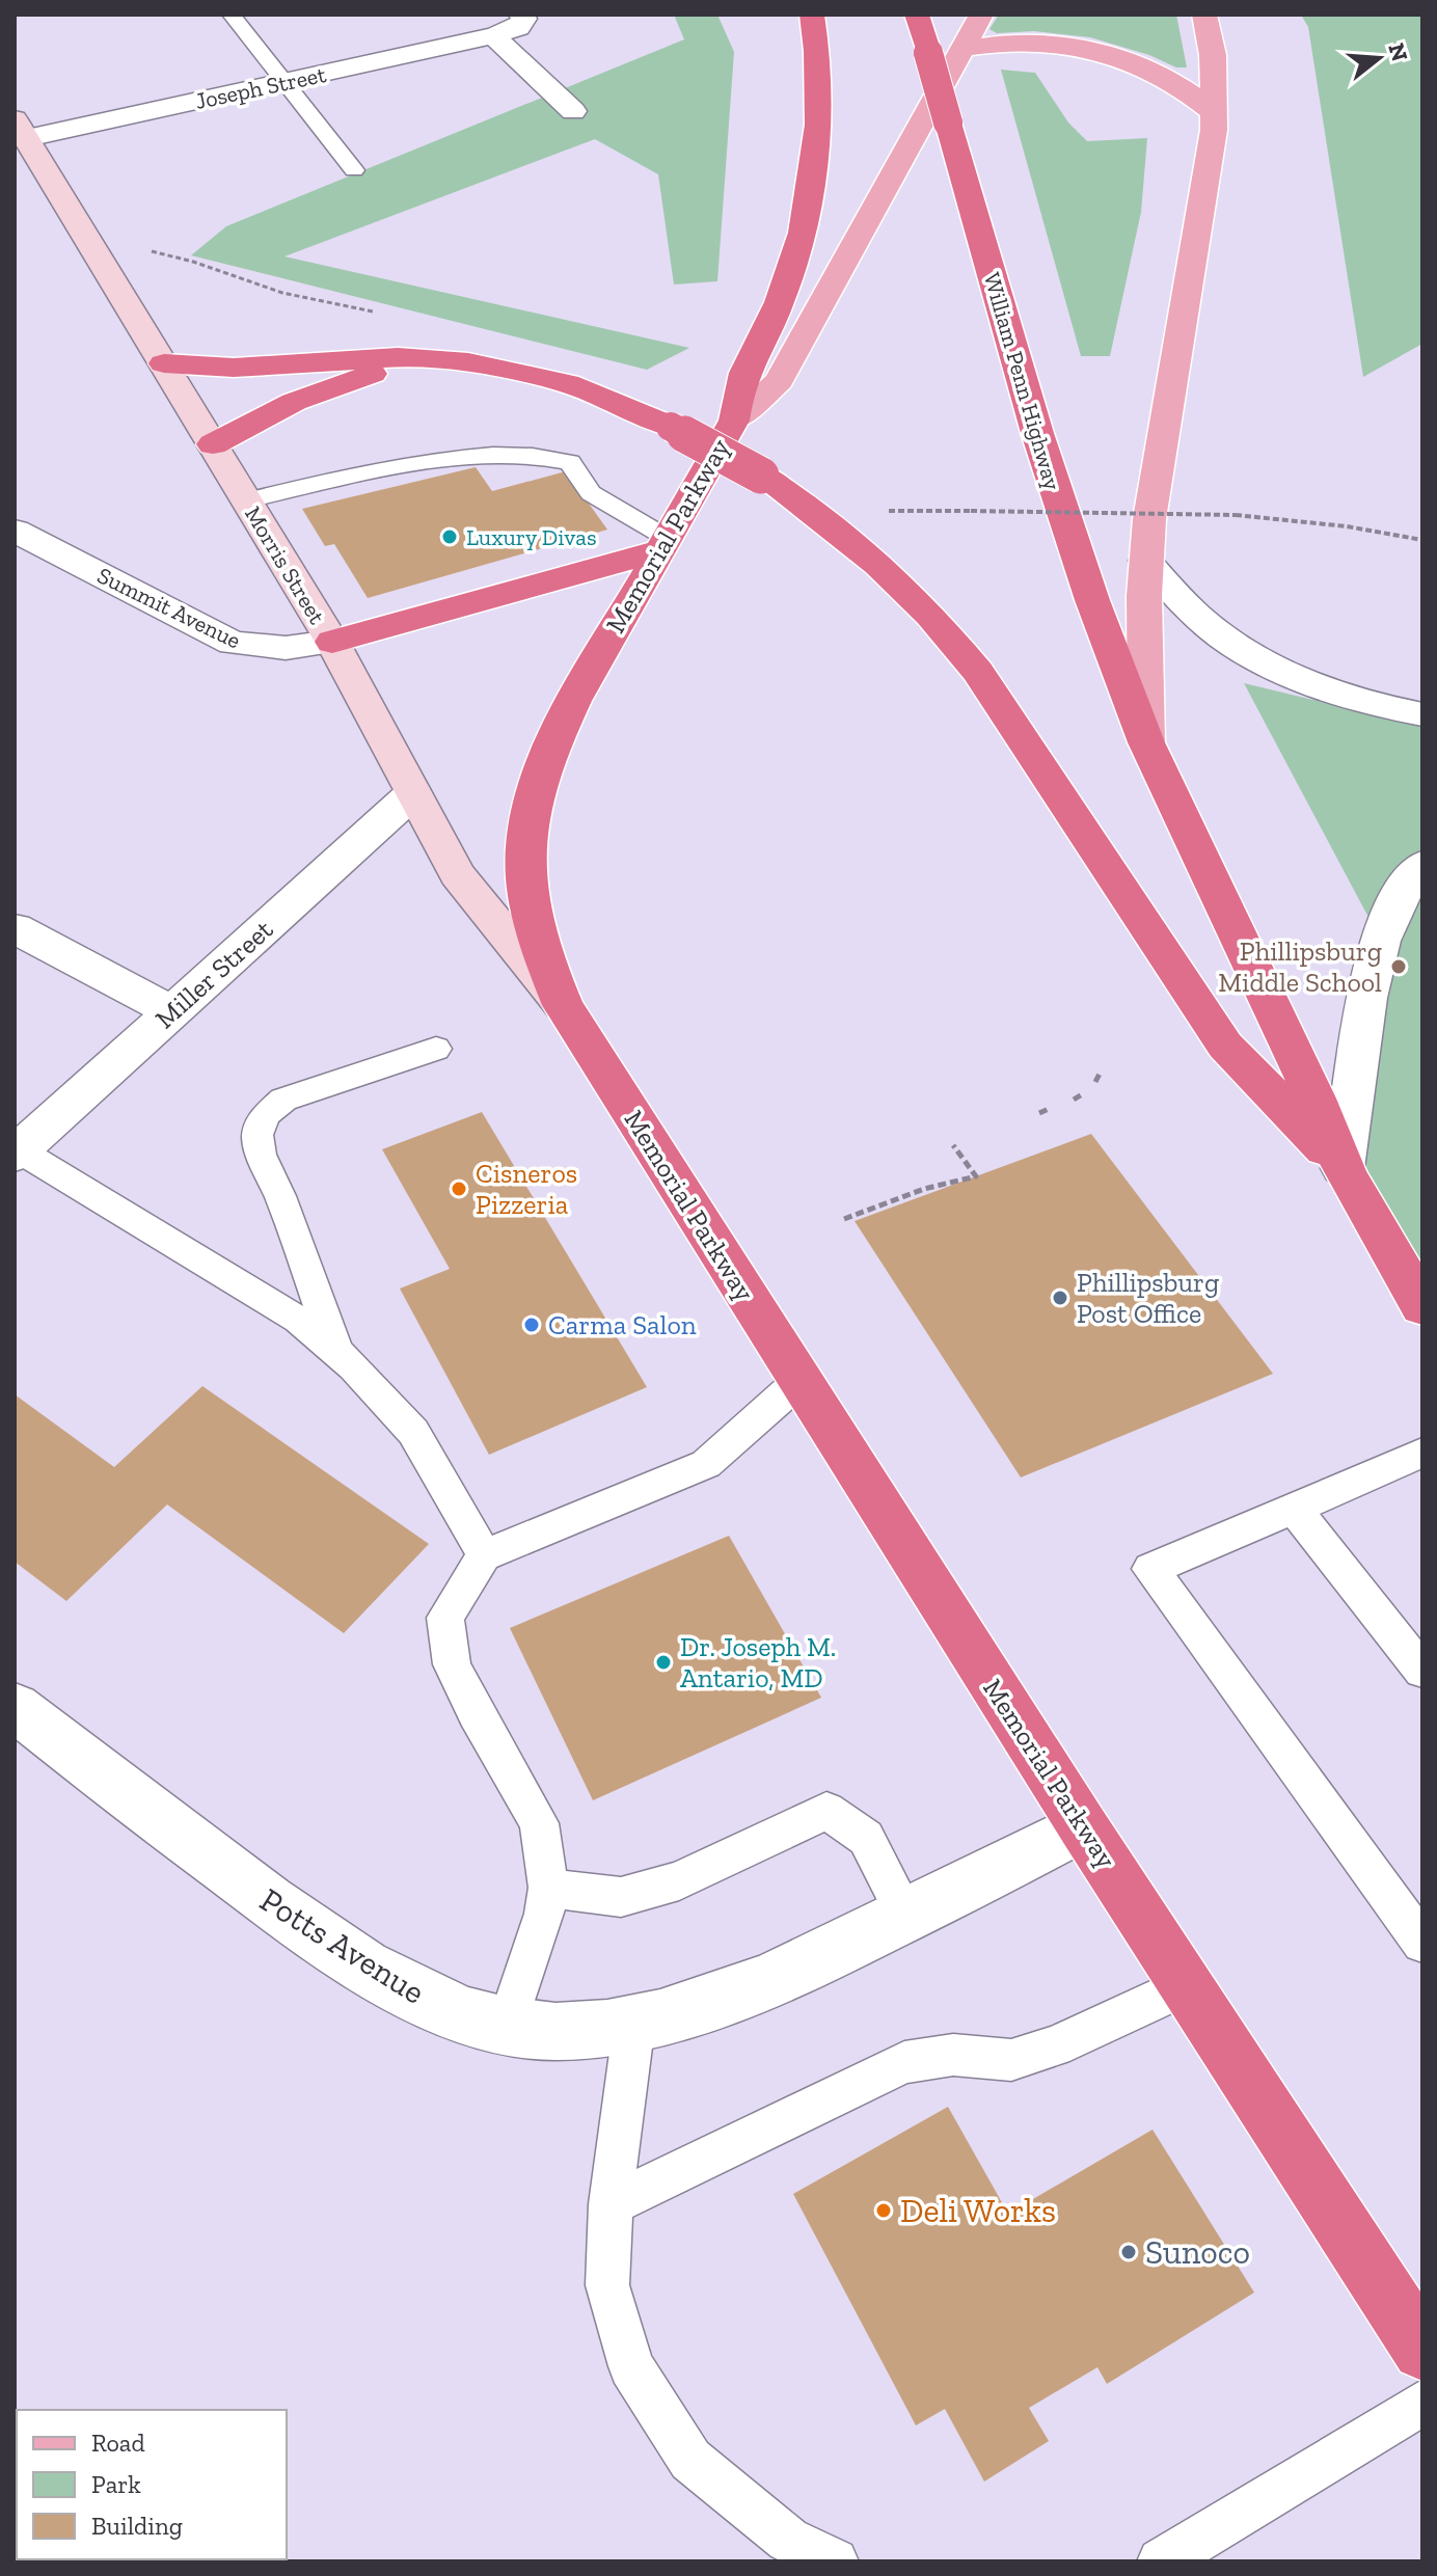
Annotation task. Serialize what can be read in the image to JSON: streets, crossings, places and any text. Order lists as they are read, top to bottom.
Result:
{
  "streets": {
    "highway": ["William Penn Highway", "Memorial Parkway"],
    "street": [
      "Joseph Street",
      "Morris Street",
      "Summit Avenue",
      "Miller Street",
      "Potts Avenue"
    ]
  },
  "crossings": [
    ["Joseph Street", "Morris Street"],
    ["Memorial Parkway", "Morris Street"],
    ["Memorial Parkway", "Potts Avenue"],
    ["Morris Street", "Summit Avenue"],
    ["Morris Street", "Miller Street"]
  ],
  "places": [
    "Luxury Divas",
    "Phillipsburg Middle School",
    "Cisneros Pizzeria",
    "Phillipsburg Post Office",
    "Carma Salon",
    "Dr. Joseph M. Antario, MD",
    "Deli Works",
    "Sunoco"
  ],
  "legend": ["Road", "Park", "Building"],
  "north": "right"
}
